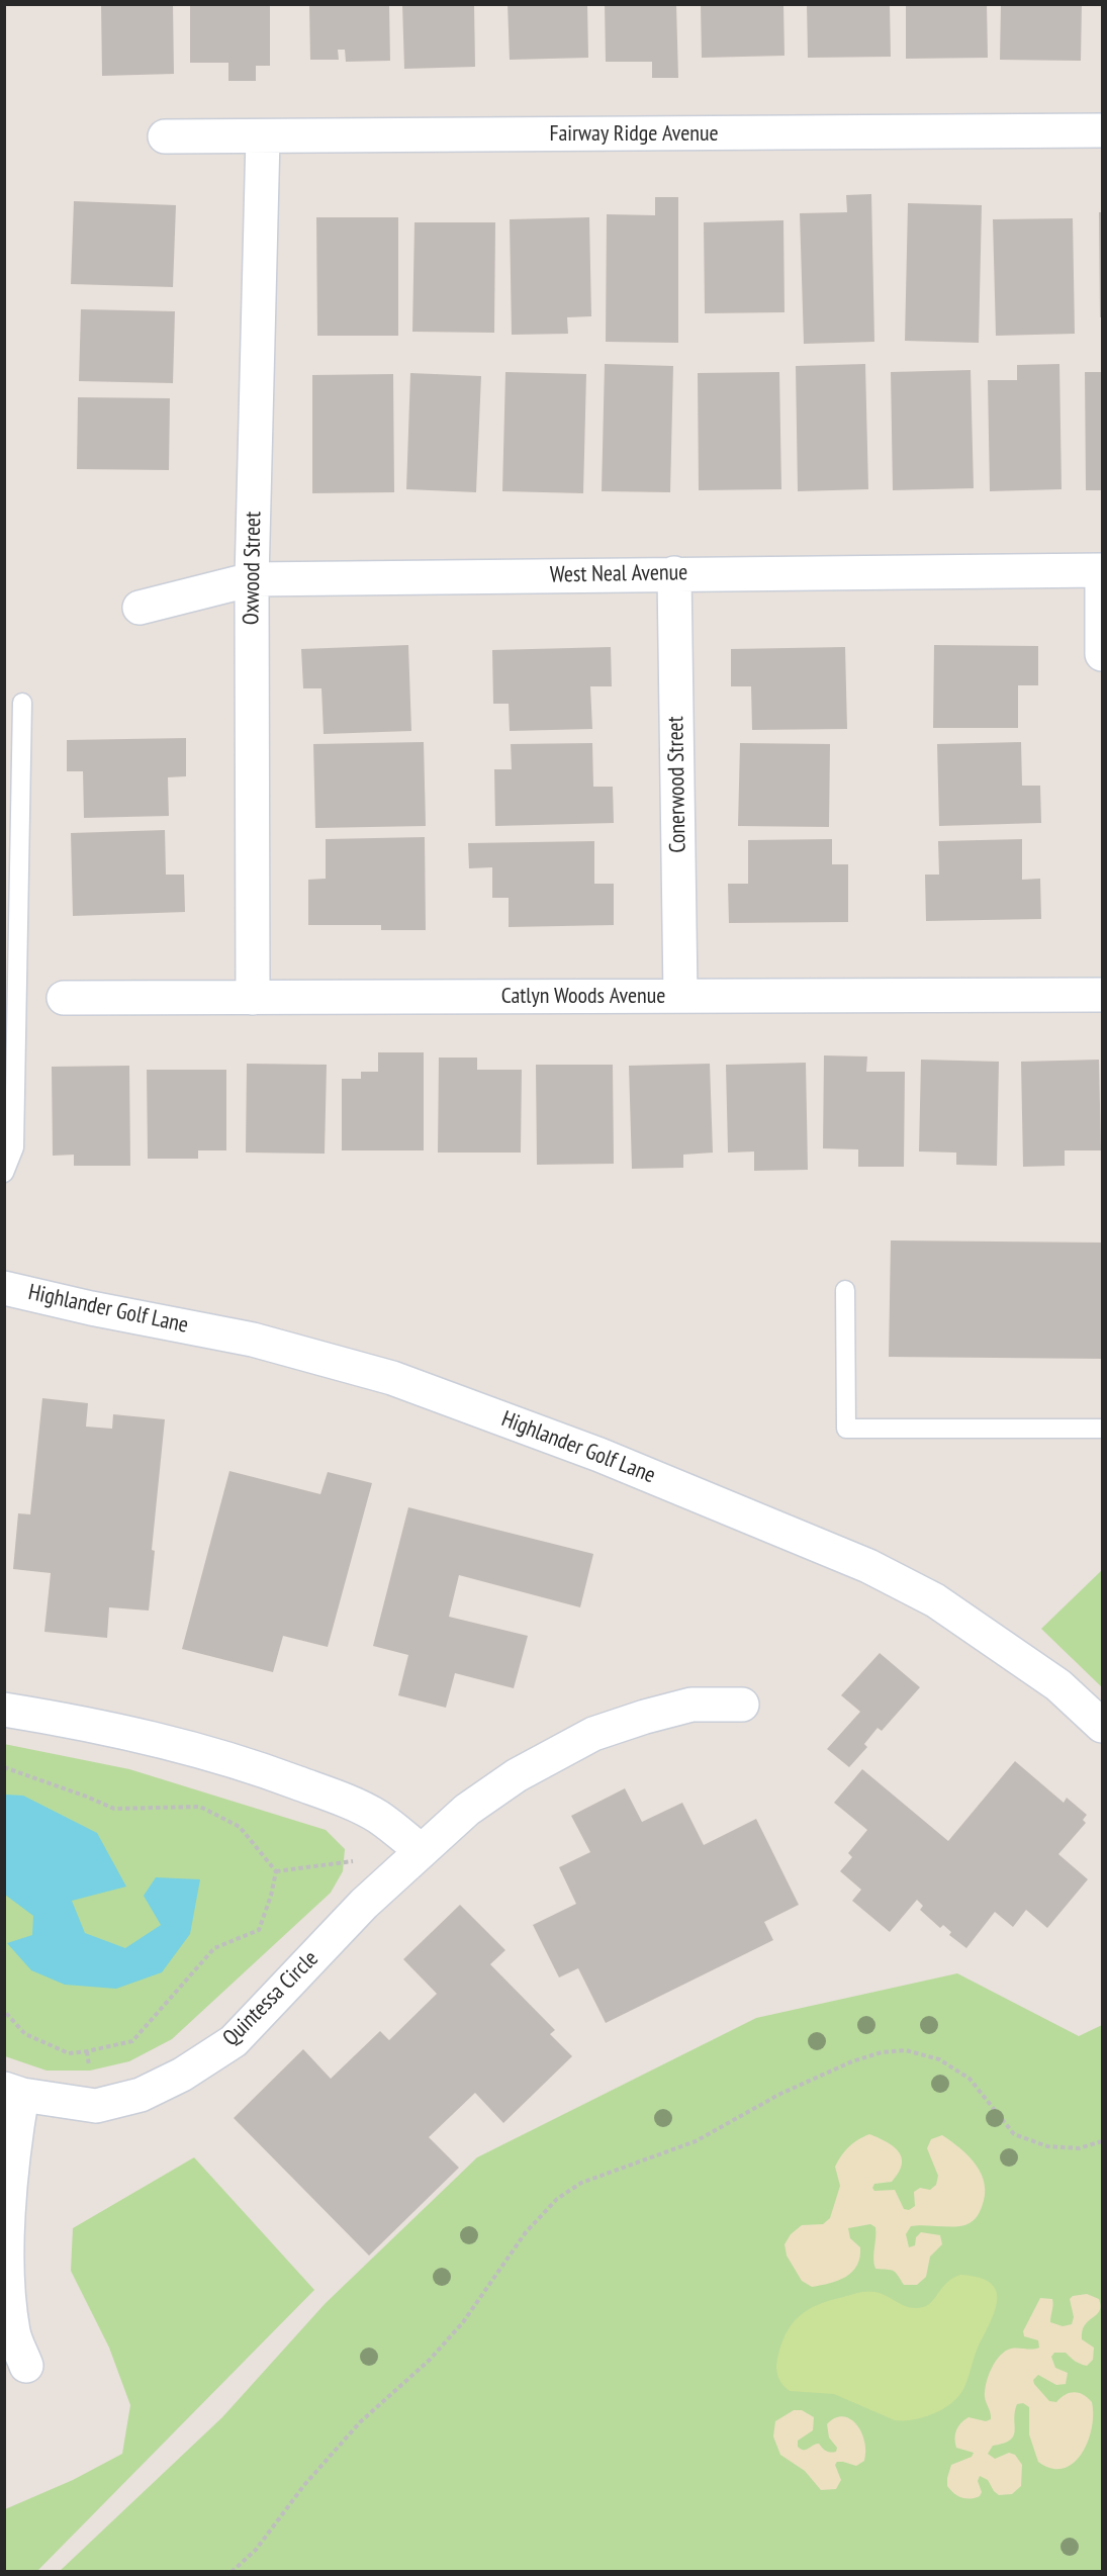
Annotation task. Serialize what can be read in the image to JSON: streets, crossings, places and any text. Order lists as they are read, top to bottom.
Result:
{
  "streets": {
    "street": [
      "Fairway Ridge Avenue",
      "Oxwood Street",
      "West Neal Avenue",
      "Conerwood Street",
      "Catlyn Woods Avenue",
      "Highlander Golf Lane",
      "Quintessa Circle"
    ]
  },
  "crossings": [
    ["Fairway Ridge Avenue", "Oxwood Street"],
    ["Oxwood Street", "West Neal Avenue"],
    ["Oxwood Street", "Catlyn Woods Avenue"],
    ["West Neal Avenue", "Conerwood Street"],
    ["Conerwood Street", "Catlyn Woods Avenue"]
  ]
}
